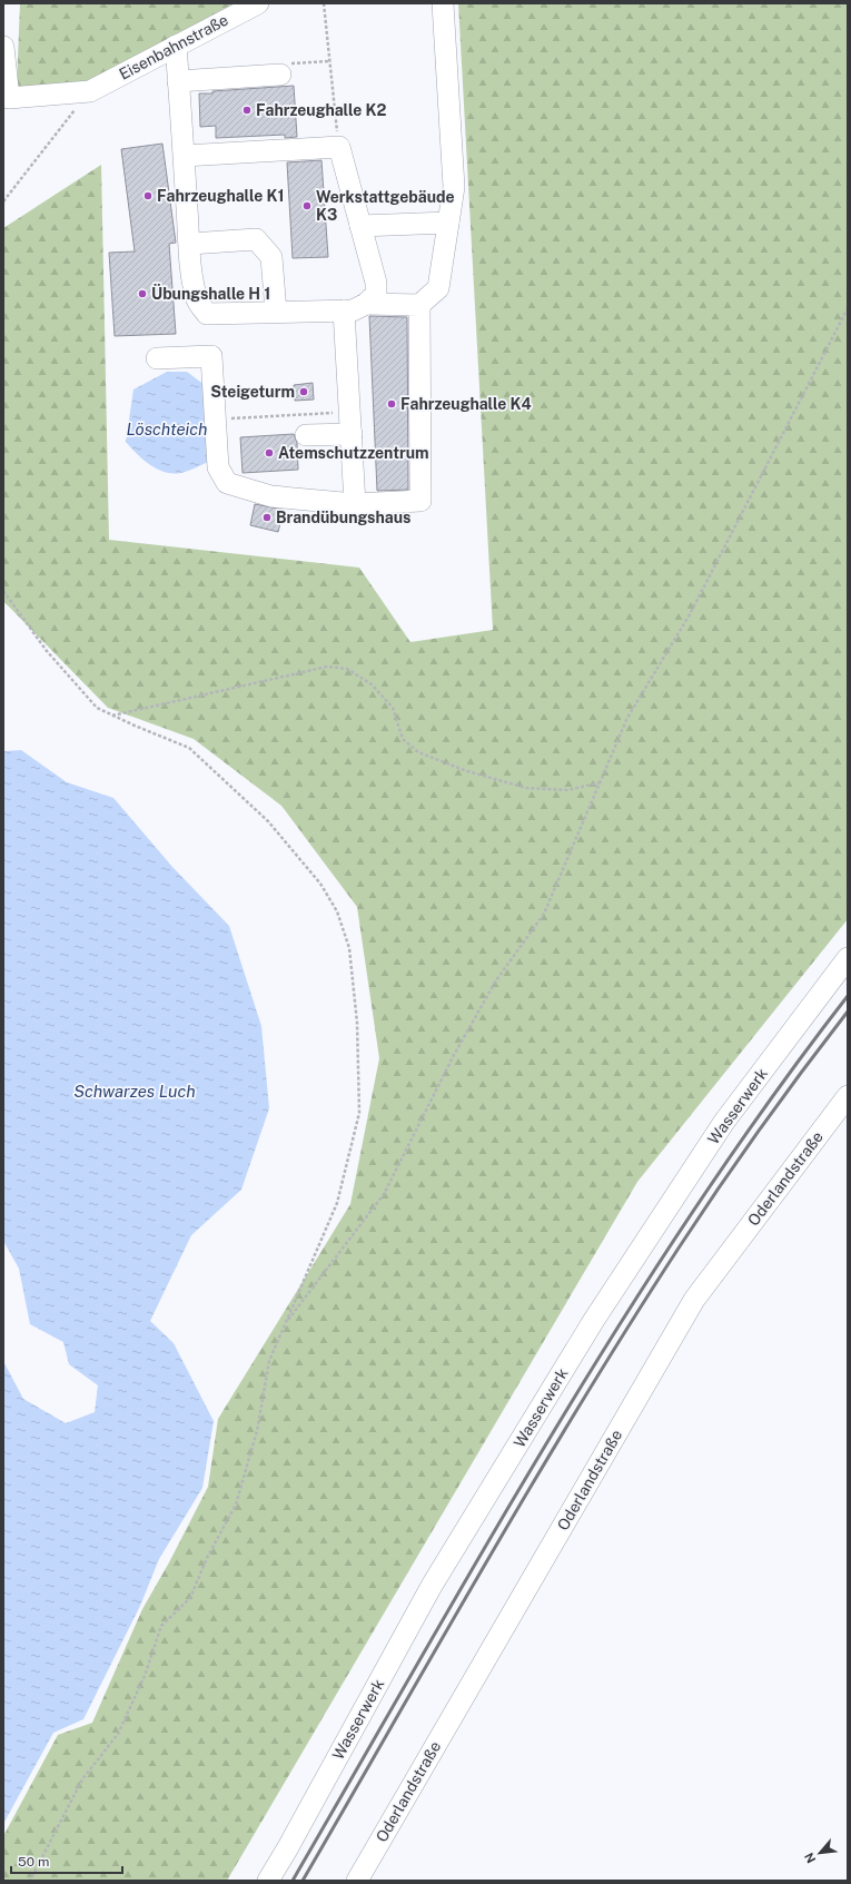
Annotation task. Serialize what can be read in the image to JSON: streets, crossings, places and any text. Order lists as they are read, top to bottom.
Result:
{
  "streets": {
    "street": ["Eisenbahnstraße", "Wasserwerk", "Oderlandstraße"]
  },
  "water": ["Löschteich", "Schwarzes Luch"],
  "places": [
    "Fahrzeughalle K2",
    "Fahrzeughalle K1",
    "Werkstattgebäude K3",
    "Übungshalle H 1",
    "Steigeturm",
    "Fahrzeughalle K4",
    "Atemschutzzentrum",
    "Brandübungshaus"
  ],
  "scale_bar": "50 m",
  "north": "bottom left"
}
